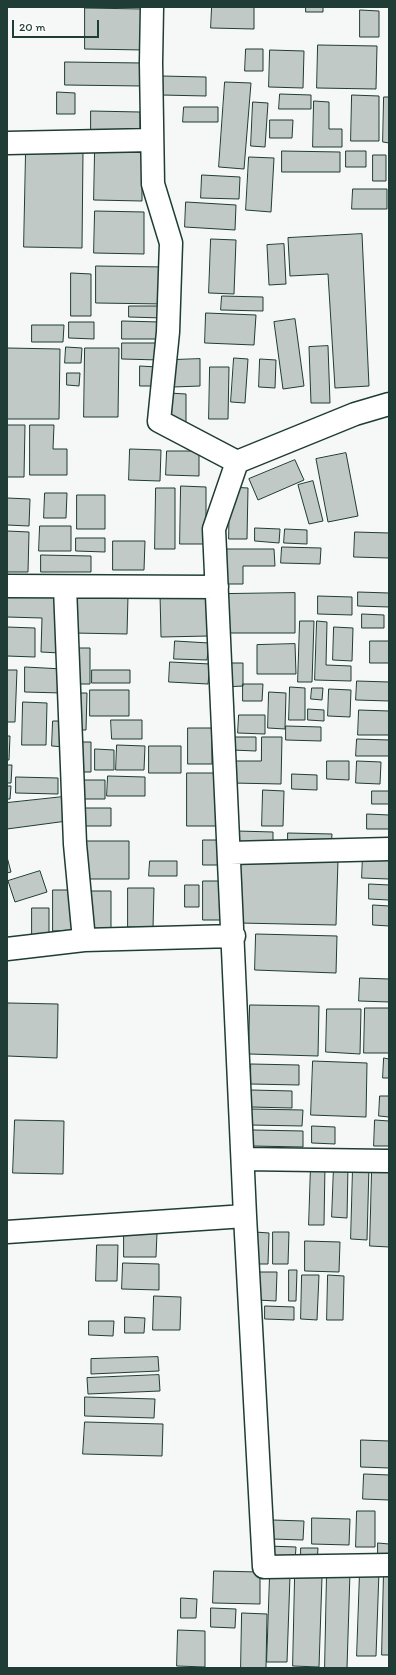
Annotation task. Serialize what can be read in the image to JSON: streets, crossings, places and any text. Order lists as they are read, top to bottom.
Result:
{
  "scale_bar": "20 m"
}
